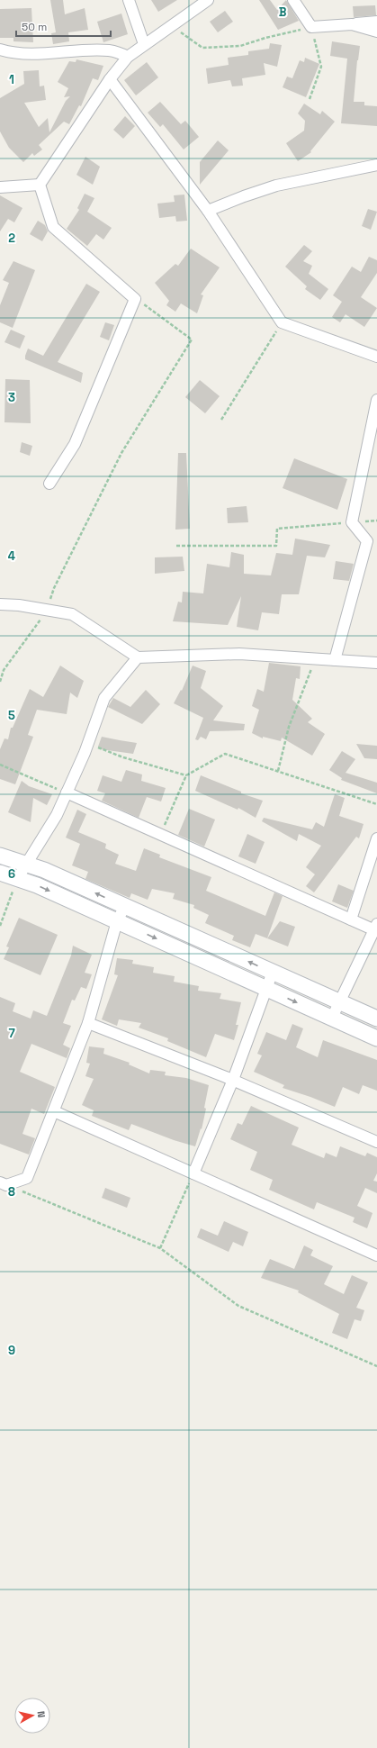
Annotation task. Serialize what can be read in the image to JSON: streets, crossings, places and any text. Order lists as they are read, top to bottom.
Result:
{
  "scale_bar": "50 m",
  "north": "right",
  "grid": {
    "columns": ["B"],
    "rows": [
      "1",
      "2",
      "3",
      "4",
      "5",
      "6",
      "7",
      "8",
      "9"
    ]
  }
}
